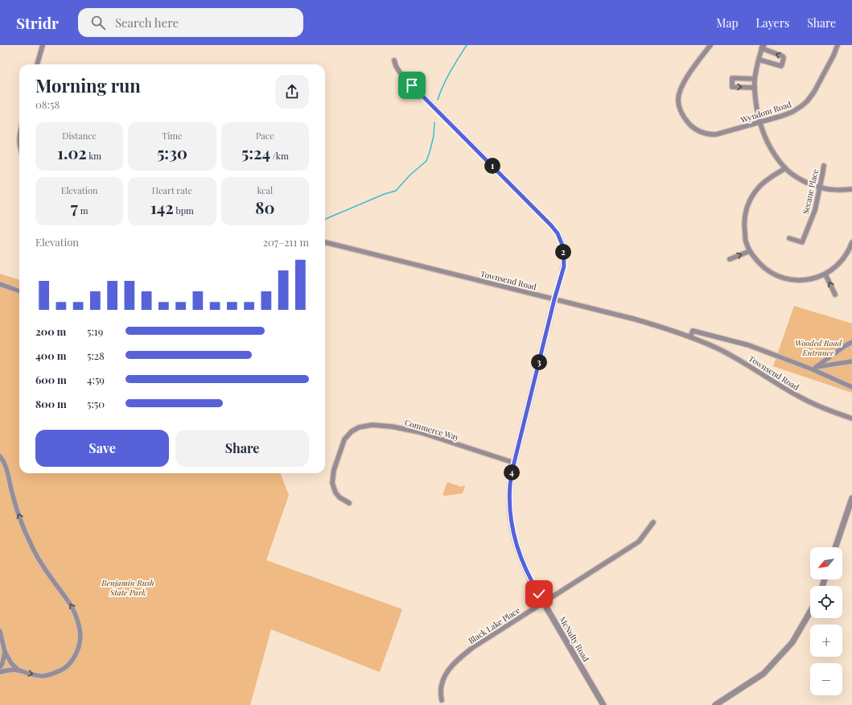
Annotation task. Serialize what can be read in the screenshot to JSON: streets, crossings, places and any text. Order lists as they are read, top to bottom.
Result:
{
  "streets": {
    "street": [
      "Wyndom Road",
      "Secane Place",
      "Townsend Road",
      "Commerce Way",
      "Black Lake Place",
      "McNulty Road"
    ]
  },
  "crossings": [
    ["Townsend Road", "McNulty Road"],
    ["Commerce Way", "McNulty Road"],
    ["Black Lake Place", "McNulty Road"]
  ],
  "parks": ["Wooded Road Entrance", "Benjamin Rush State Park"],
  "north": "bottom left",
  "page": {
    "header": "Stridr",
    "search": "Search here",
    "nav": ["Map", "Layers", "Share"],
    "heading": ["Morning run", "08:58"],
    "stats": [
      ["Distance", "1.02 km"],
      ["Time", "5:30"],
      ["Pace", "5:24 /km"],
      ["Elevation", "7 m"],
      ["Heart rate", "142 bpm"],
      ["kcal", "80"]
    ],
    "pins": [
      "1",
      "2",
      "3",
      "4"
    ],
    "chart": ["Elevation", "207–211 m"],
    "list": [
      {
        "name": "200 m",
        "note": "5:19"
      },
      {
        "name": "400 m",
        "note": "5:28"
      },
      {
        "name": "600 m",
        "note": "4:59"
      },
      {
        "name": "800 m",
        "note": "5:50"
      }
    ],
    "buttons": ["Save", "Share"],
    "map_buttons": ["+", "−"]
  }
}
